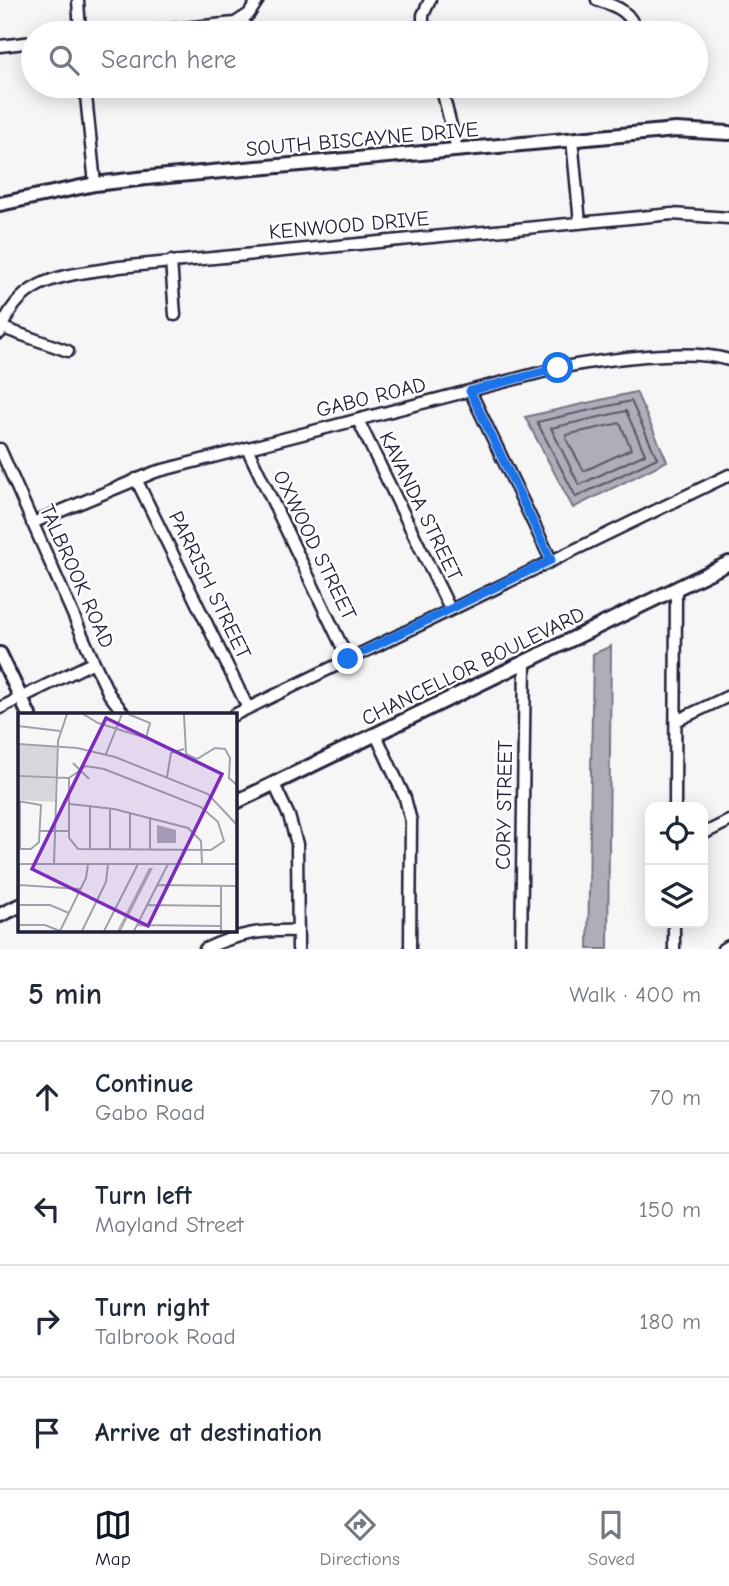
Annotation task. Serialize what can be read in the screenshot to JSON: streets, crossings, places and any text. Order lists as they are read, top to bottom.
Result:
{
  "streets": {
    "street": [
      "SOUTH BISCAYNE DRIVE",
      "KENWOOD DRIVE",
      "GABO ROAD",
      "KAVANDA STREET",
      "OXWOOD STREET",
      "TALBROOK ROAD",
      "PARRISH STREET",
      "CHANCELLOR BOULEVARD",
      "CORY STREET"
    ]
  },
  "crossings": [
    ["GABO ROAD", "KAVANDA STREET"],
    ["GABO ROAD", "OXWOOD STREET"],
    ["GABO ROAD", "TALBROOK ROAD"],
    ["GABO ROAD", "PARRISH STREET"],
    ["CHANCELLOR BOULEVARD", "CORY STREET"]
  ],
  "page": {
    "search": "Search here",
    "heading": ["5 min", "Walk · 400 m"],
    "list": [
      ["Continue", "Gabo Road", "70 m"],
      ["Turn left", "Mayland Street", "150 m"],
      ["Turn right", "Talbrook Road", "180 m"],
      "Arrive at destination"
    ],
    "nav": ["Map", "Directions", "Saved"]
  }
}
